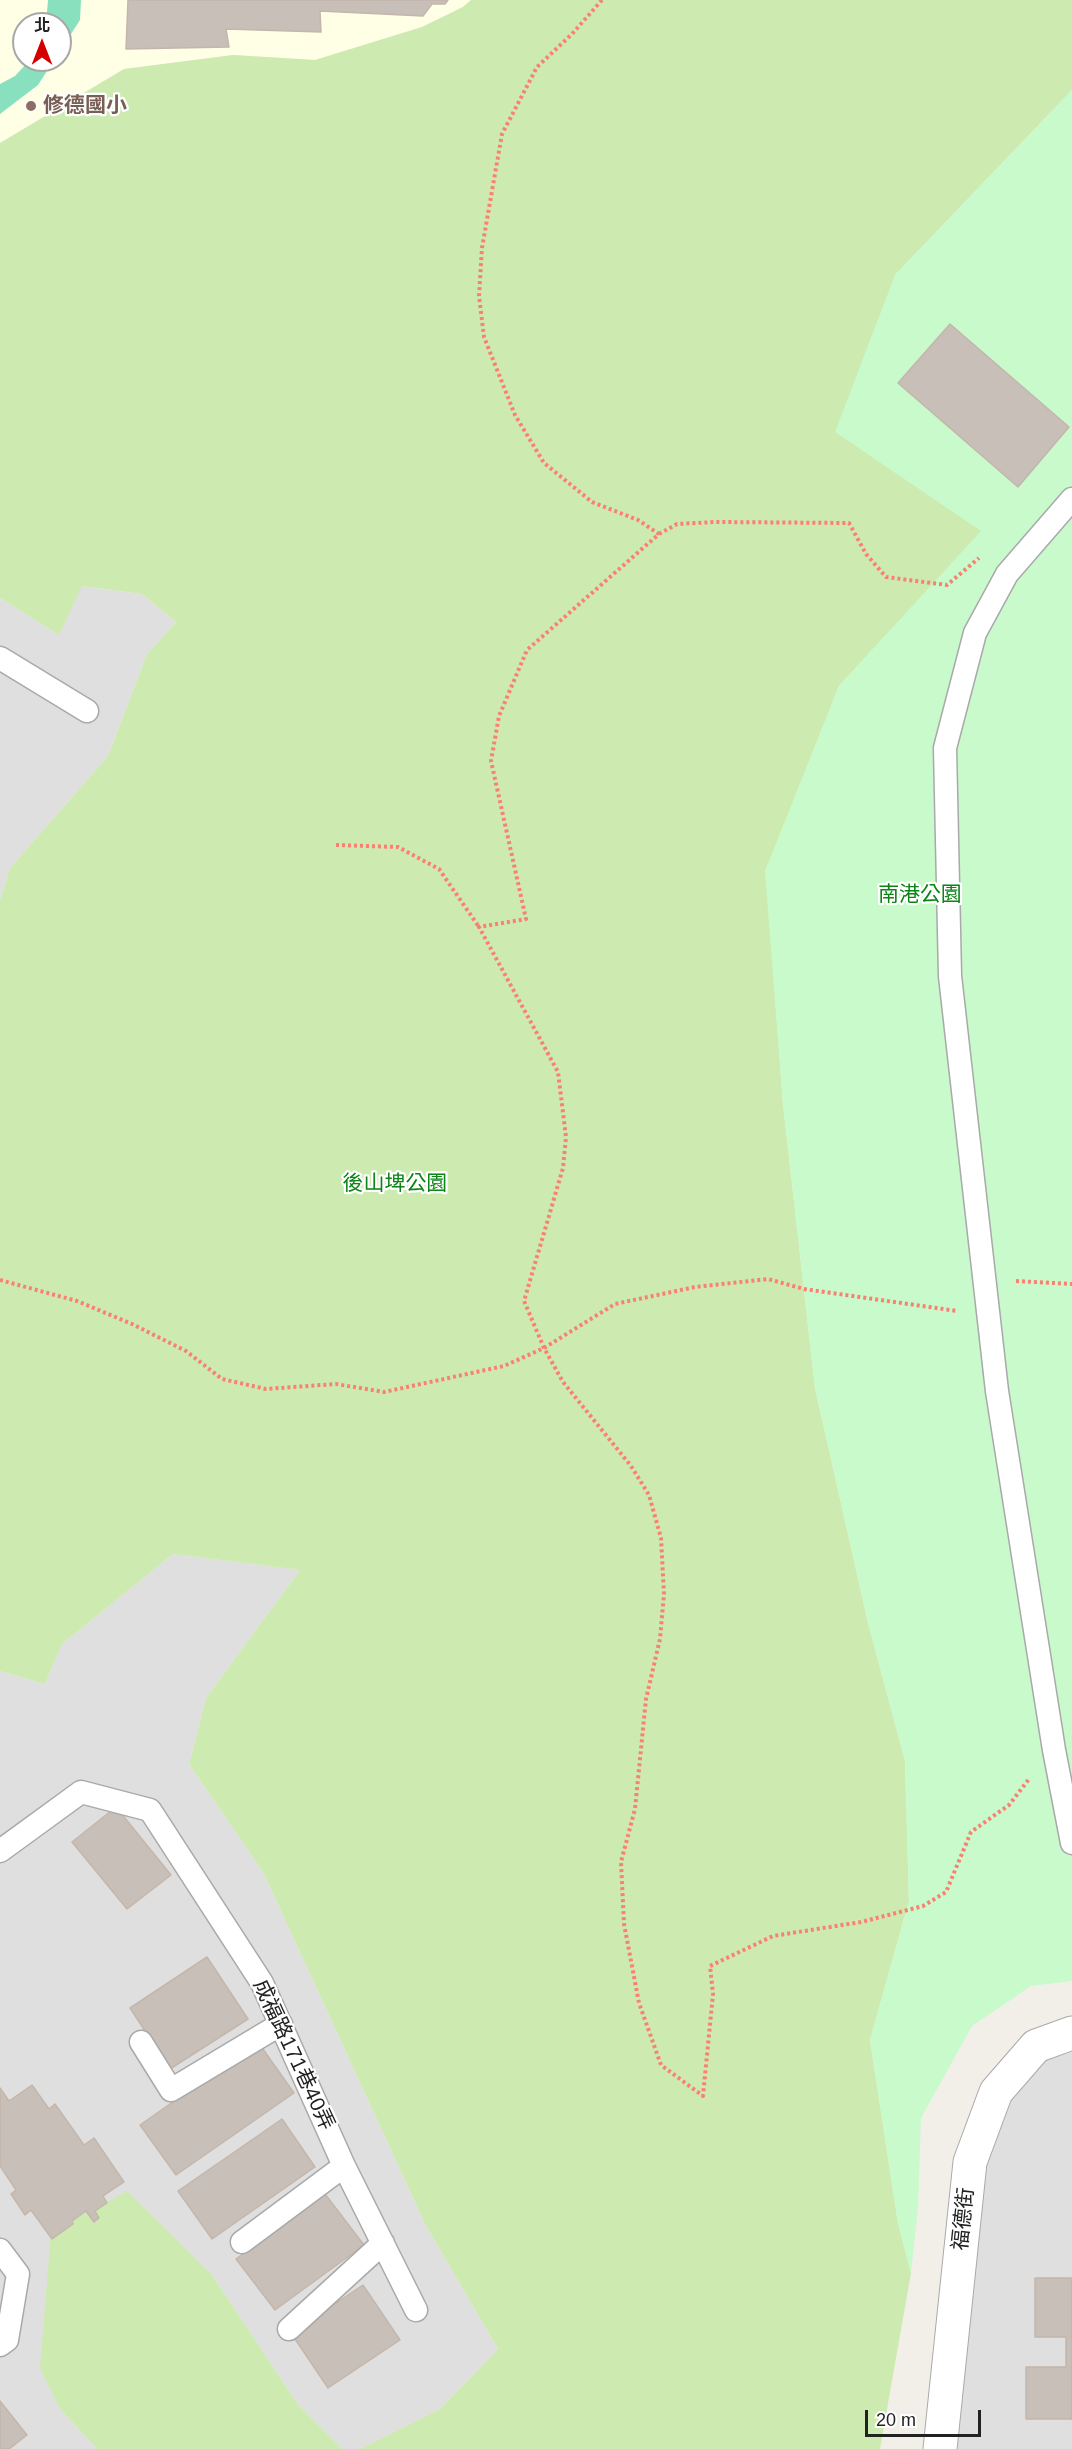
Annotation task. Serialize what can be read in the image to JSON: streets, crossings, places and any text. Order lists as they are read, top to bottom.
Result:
{
  "streets": {
    "street": ["福德街"],
    "lane": ["成福路171巷40弄"]
  },
  "parks": ["南港公園", "後山埤公園"],
  "places": ["修德國小"],
  "scale_bar": "20 m",
  "north": "top"
}
